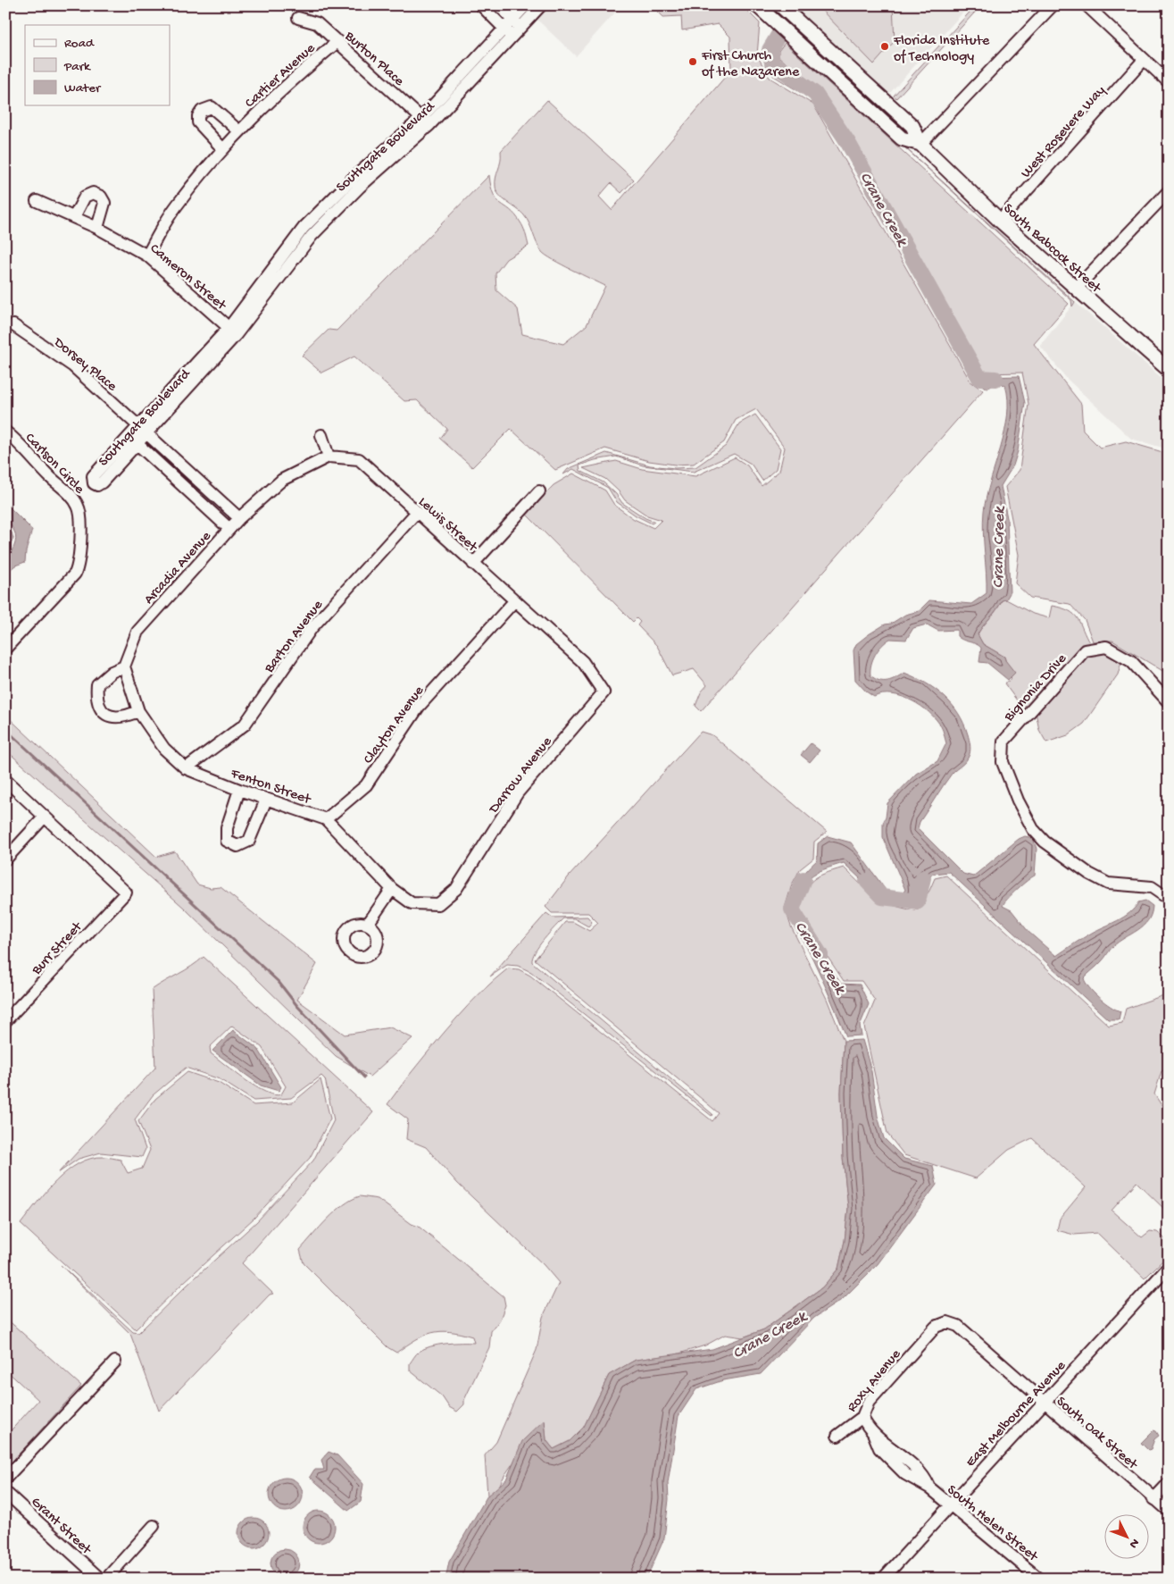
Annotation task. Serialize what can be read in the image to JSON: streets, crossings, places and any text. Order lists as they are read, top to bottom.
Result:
{
  "streets": {
    "main road": ["South Babcock Street"],
    "street": [
      "Burton Place",
      "Cartier Avenue",
      "West Rosevere Way",
      "Southgate Boulevard",
      "Cameron Street",
      "Dorsey Place",
      "Carlson Circle",
      "Lewis Street",
      "Arcadia Avenue",
      "Barton Avenue",
      "Bignonia Drive",
      "Clayton Avenue",
      "Darrow Avenue",
      "Fenton Street",
      "Burr Street",
      "Roxy Avenue",
      "East Melbourne Avenue",
      "South Oak Street",
      "South Helen Street",
      "Grant Street"
    ]
  },
  "crossings": [
    ["Burton Place", "Cartier Avenue"],
    ["Burton Place", "Southgate Boulevard"],
    ["Cartier Avenue", "Cameron Street"],
    ["West Rosevere Way", "South Babcock Street"],
    ["Southgate Boulevard", "Cameron Street"],
    ["Southgate Boulevard", "Dorsey Place"],
    ["Dorsey Place", "Arcadia Avenue"],
    ["Lewis Street", "Arcadia Avenue"],
    ["Lewis Street", "Barton Avenue"],
    ["Lewis Street", "Clayton Avenue"],
    ["Lewis Street", "Darrow Avenue"],
    ["Arcadia Avenue", "Fenton Street"],
    ["Barton Avenue", "Fenton Street"],
    ["Clayton Avenue", "Fenton Street"],
    ["Darrow Avenue", "Fenton Street"],
    ["Roxy Avenue", "South Oak Street"],
    ["Roxy Avenue", "South Helen Street"],
    ["East Melbourne Avenue", "South Oak Street"],
    ["East Melbourne Avenue", "South Helen Street"]
  ],
  "water": ["Crane Creek"],
  "places": ["Florida Institute of Technology", "First Church of the Nazarene"],
  "legend": ["Road", "Park", "Water"],
  "north": "bottom right"
}
